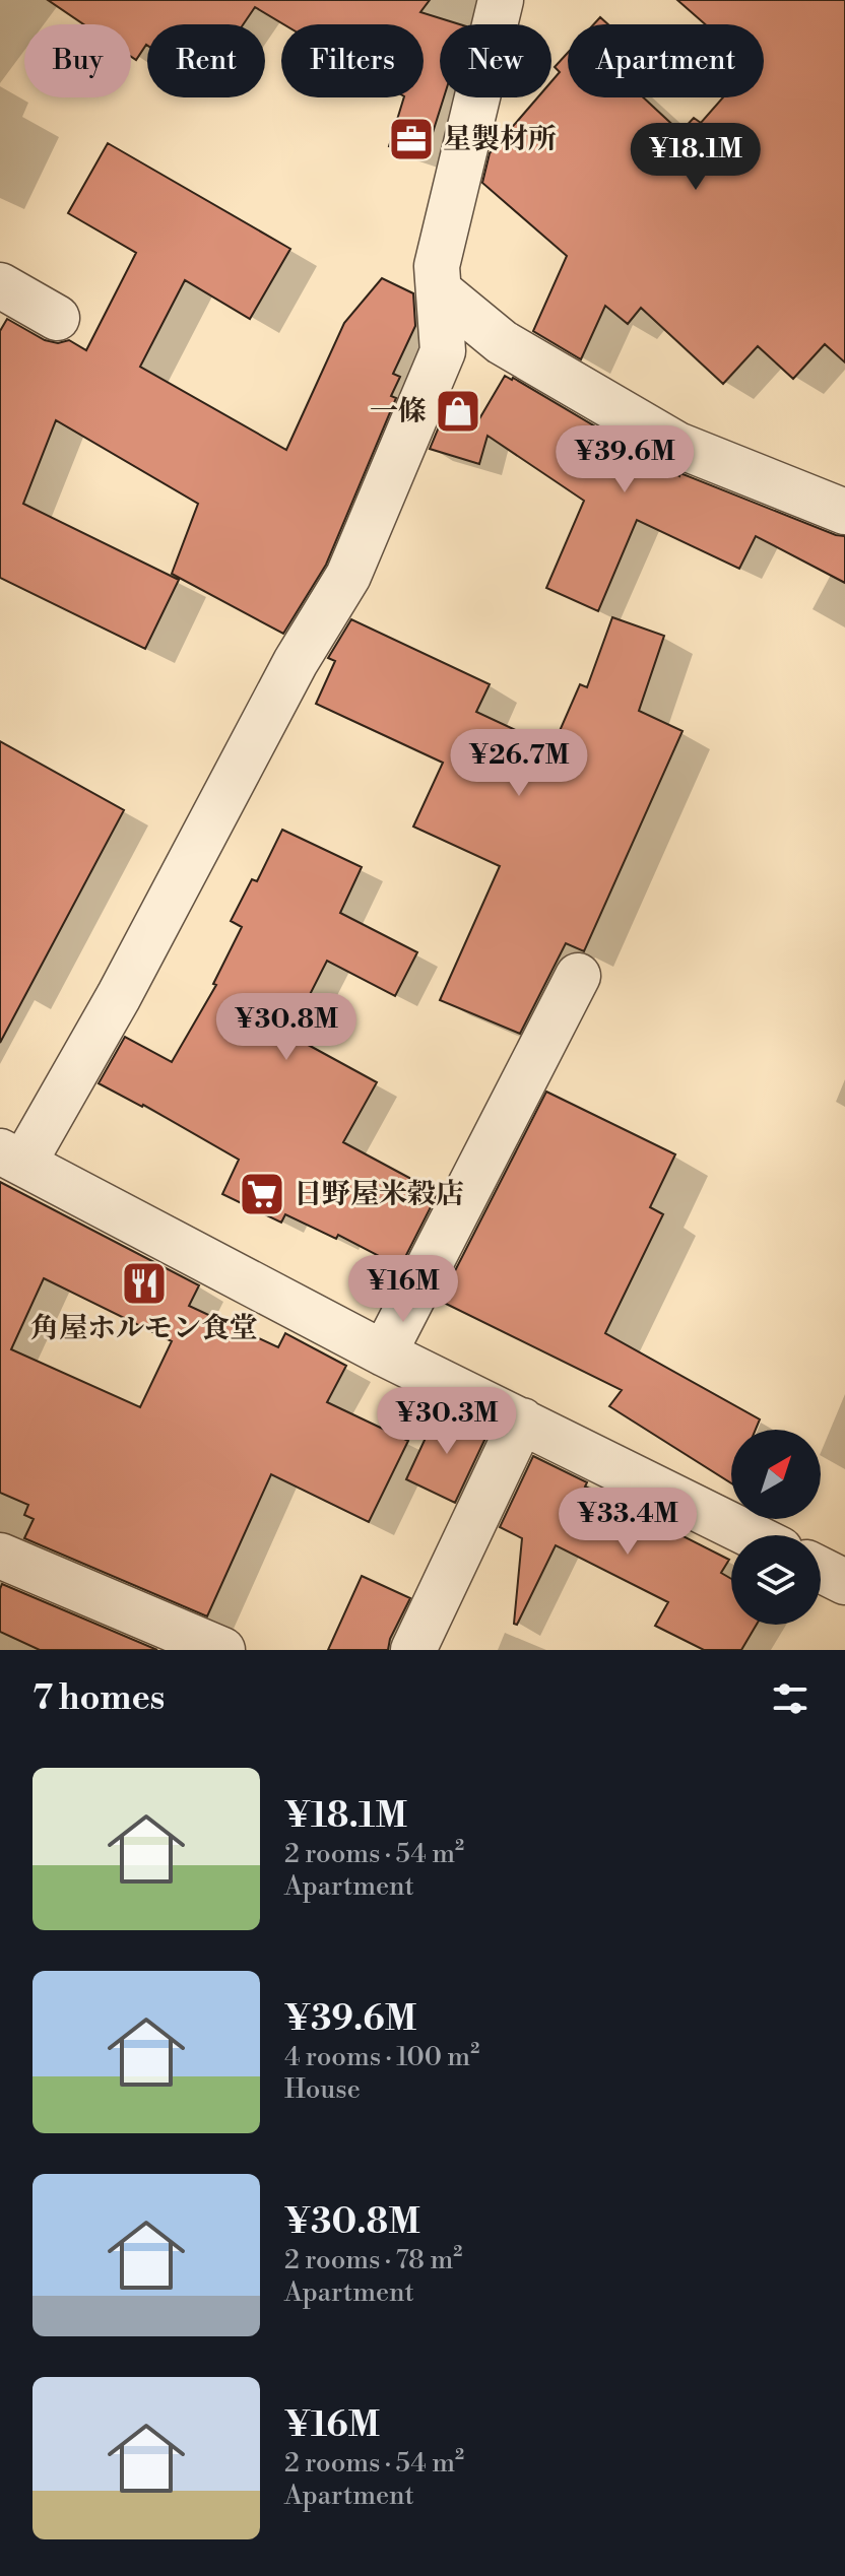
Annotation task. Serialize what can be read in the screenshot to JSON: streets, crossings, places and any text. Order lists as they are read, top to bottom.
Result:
{
  "places": {
    "office": ["星製材所"],
    "shop": ["一條"],
    "supermarket": ["日野屋米穀店"],
    "restaurant": ["角屋ホルモン食堂"]
  },
  "north": "top right",
  "page": {
    "chip": [
      "Buy",
      "Rent",
      "Filters",
      "New",
      "Apartment"
    ],
    "price": [
      "¥18.1M",
      "¥39.6M",
      "¥26.7M",
      "¥30.8M",
      "¥16M",
      "¥30.3M",
      "¥33.4M"
    ],
    "heading": "7 homes",
    "list": [
      {
        "name": "¥18.1M",
        "note": "2 rooms · 54 m² · Apartment"
      },
      {
        "name": "¥39.6M",
        "note": "4 rooms · 100 m² · House"
      },
      {
        "name": "¥30.8M",
        "note": "2 rooms · 78 m² · Apartment"
      },
      {
        "name": "¥16M",
        "note": "2 rooms · 54 m² · Apartment"
      }
    ]
  }
}
